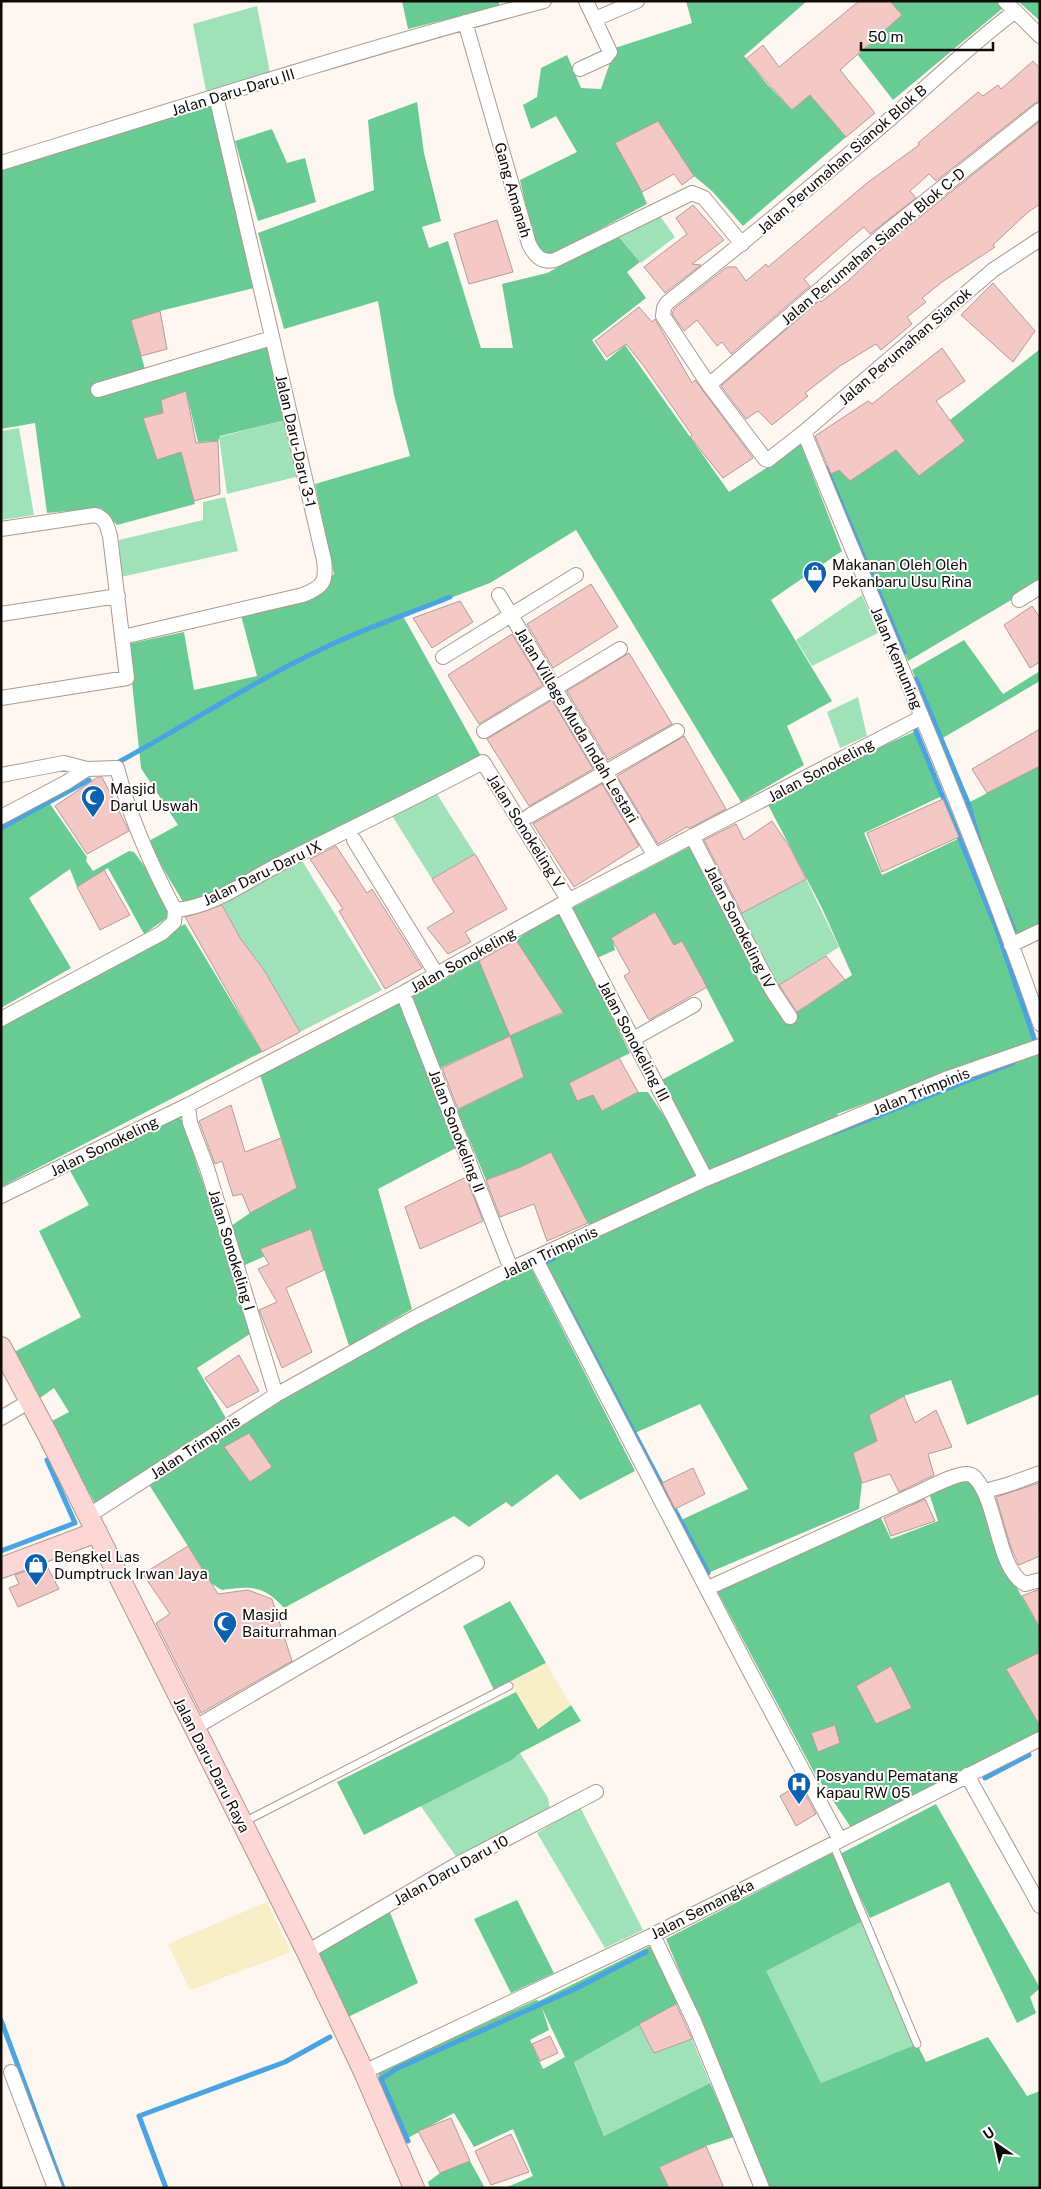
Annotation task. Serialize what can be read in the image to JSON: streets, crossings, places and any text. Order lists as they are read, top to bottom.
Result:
{
  "streets": {
    "main road": ["Jalan Daru-Daru Raya"],
    "street": [
      "Jalan Daru-Daru III",
      "Jalan Perumahan Sianok Blok B",
      "Gang Amanah",
      "Jalan Perumahan Sianok Blok C-D",
      "Jalan Perumahan Sianok",
      "Jalan Daru-Daru 3-1",
      "Jalan Kemuning",
      "Jalan Village Muda Indah Lestari",
      "Jalan Sonokeling",
      "Jalan Sonokeling V",
      "Jalan Daru-Daru IX",
      "Jalan Sonokeling IV",
      "Jalan Sonokeling III",
      "Jalan Trimpinis",
      "Jalan Sonokeling II",
      "Jalan Sonokeling I",
      "Jalan Daru Daru 10",
      "Jalan Semangka"
    ]
  },
  "crossings": [
    ["Jalan Daru-Daru III", "Gang Amanah"],
    ["Jalan Daru-Daru III", "Jalan Daru-Daru 3-1"],
    ["Jalan Perumahan Sianok Blok B", "Gang Amanah"],
    ["Jalan Perumahan Sianok Blok B", "Jalan Perumahan Sianok Blok C-D"],
    ["Jalan Perumahan Sianok Blok B", "Jalan Perumahan Sianok"],
    ["Jalan Perumahan Sianok Blok C-D", "Jalan Perumahan Sianok"],
    ["Jalan Perumahan Sianok", "Jalan Kemuning"],
    ["Jalan Kemuning", "Jalan Sonokeling"],
    ["Jalan Village Muda Indah Lestari", "Jalan Sonokeling"],
    ["Jalan Sonokeling", "Jalan Sonokeling V"],
    ["Jalan Sonokeling", "Jalan Sonokeling IV"],
    ["Jalan Sonokeling", "Jalan Sonokeling III"],
    ["Jalan Sonokeling", "Jalan Sonokeling II"],
    ["Jalan Sonokeling", "Jalan Sonokeling I"],
    ["Jalan Sonokeling V", "Jalan Daru-Daru IX"],
    ["Jalan Sonokeling V", "Jalan Sonokeling III"],
    ["Jalan Sonokeling III", "Jalan Trimpinis"],
    ["Jalan Trimpinis", "Jalan Sonokeling II"],
    ["Jalan Trimpinis", "Jalan Sonokeling I"],
    ["Jalan Trimpinis", "Jalan Daru-Daru Raya"],
    ["Jalan Daru-Daru Raya", "Jalan Daru Daru 10"],
    ["Jalan Daru-Daru Raya", "Jalan Semangka"]
  ],
  "places": {
    "shop": ["Makanan Oleh Oleh Pekanbaru Usu Rina", "Bengkel Las Dumptruck Irwan Jaya"],
    "mosque": ["Masjid Darul Uswah", "Masjid Baiturrahman"],
    "hospital": ["Posyandu Pematang Kapau RW 05"]
  },
  "scale_bar": "50 m",
  "north": "top left"
}
